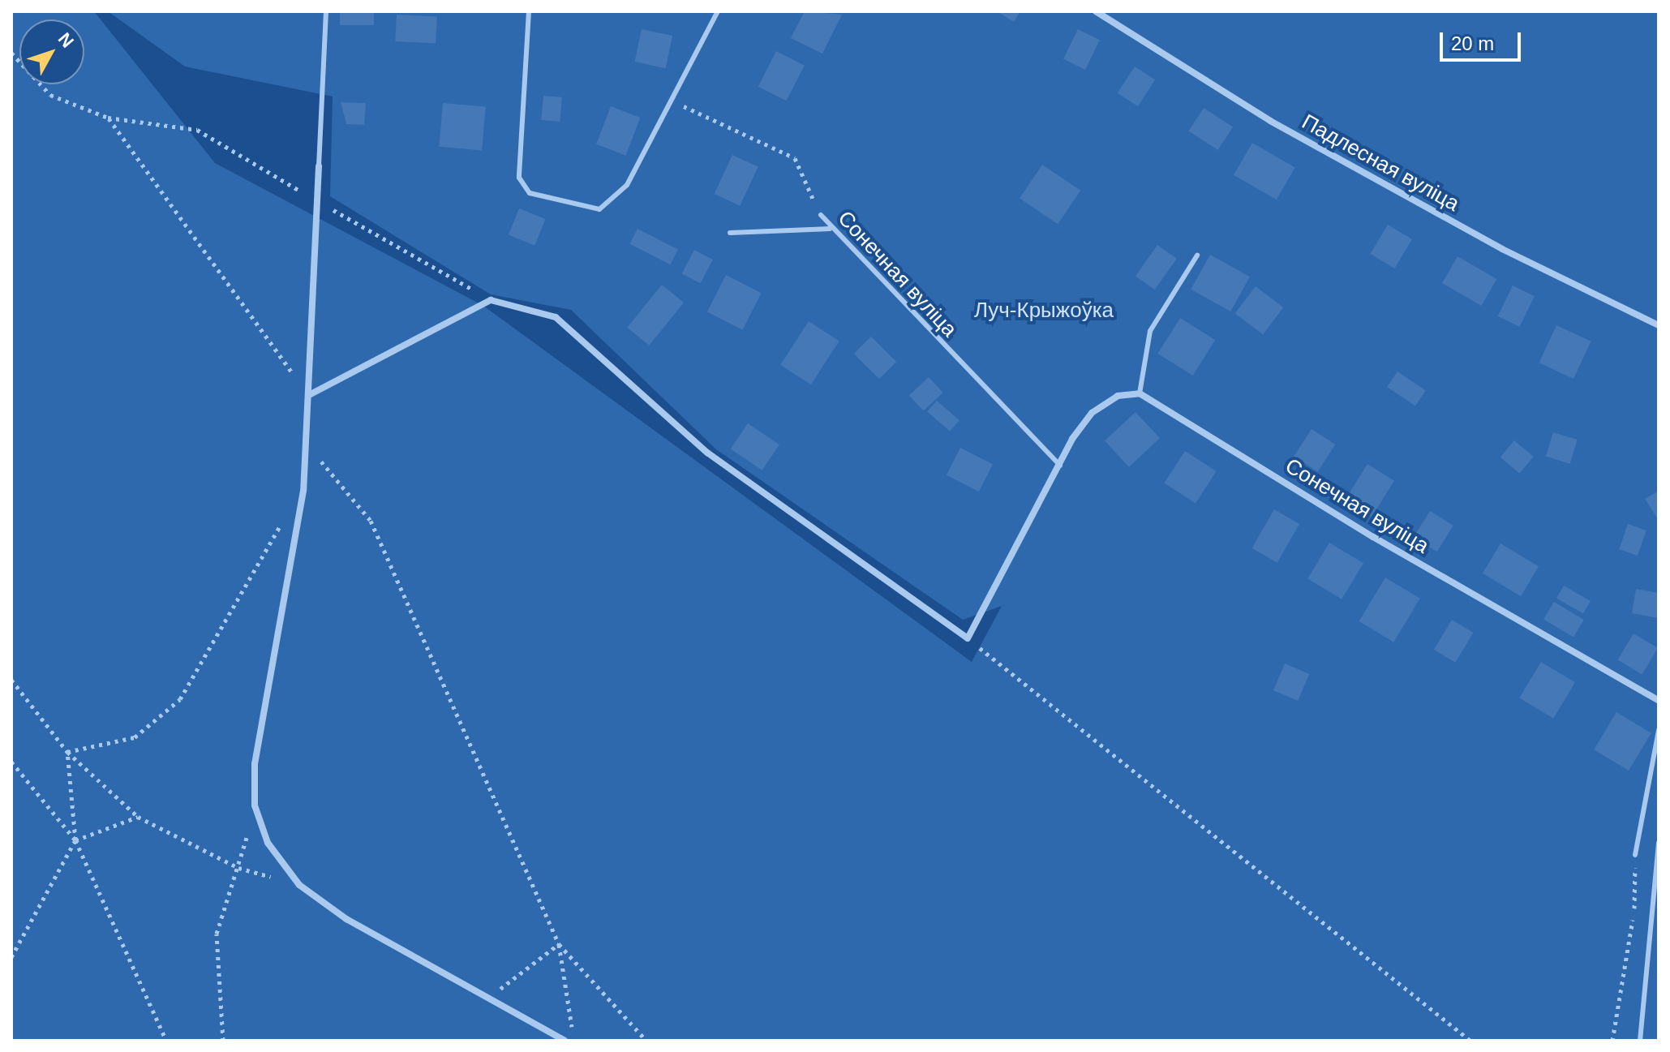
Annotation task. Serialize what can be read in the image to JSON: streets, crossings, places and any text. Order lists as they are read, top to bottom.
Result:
{
  "streets": {
    "street": ["Падлесная вуліца", "Сонечная вуліца"]
  },
  "parks": ["Луч-Крыжоўка"],
  "scale_bar": "20 m",
  "north": "top right"
}
